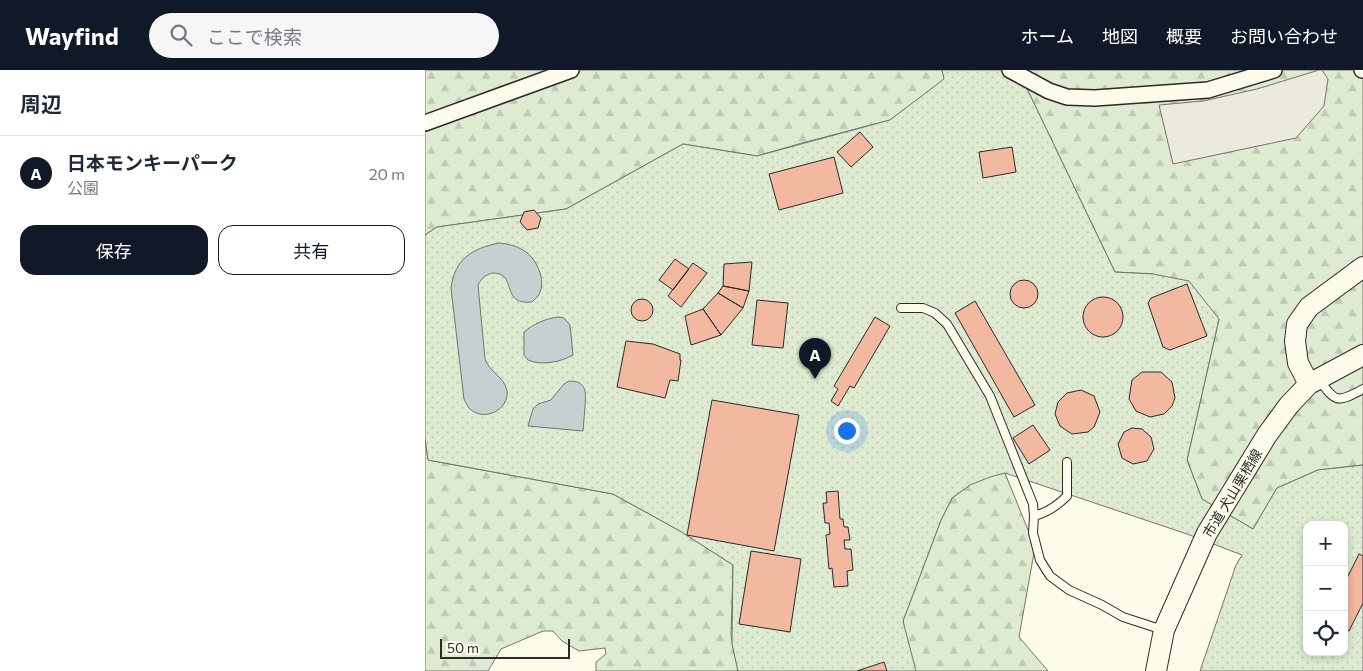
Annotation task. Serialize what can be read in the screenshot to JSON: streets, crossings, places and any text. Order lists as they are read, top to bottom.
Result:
{
  "streets": {
    "street": ["市道 犬山栗栖線"]
  },
  "scale_bar": "50 m",
  "page": {
    "header": "Wayfind",
    "search": "ここで検索",
    "nav": [
      "ホーム",
      "地図",
      "概要",
      "お問い合わせ"
    ],
    "heading": "周辺",
    "list": [
      {
        "mark": "A",
        "name": "日本モンキーパーク",
        "note": "公園",
        "value": "20 m"
      }
    ],
    "buttons": ["保存", "共有"],
    "pins": "A",
    "map_buttons": ["+", "−"],
    "scale": "50 m"
  }
}
